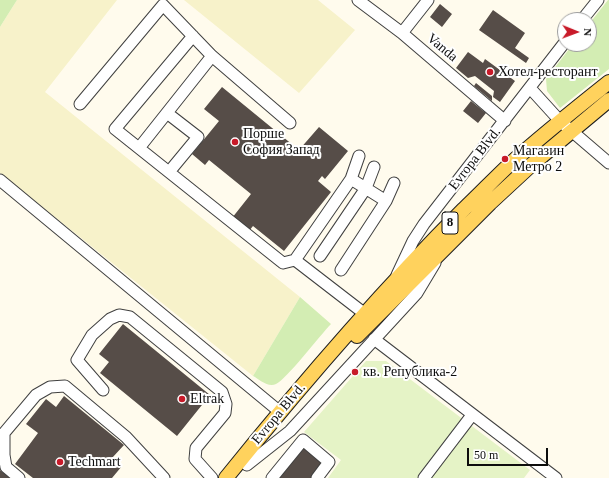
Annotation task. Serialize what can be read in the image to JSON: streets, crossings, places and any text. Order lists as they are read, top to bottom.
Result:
{
  "streets": {
    "main road": ["Evropa Blvd.", "8"],
    "street": ["Vanda"]
  },
  "crossings": [
    ["Vanda", "Evropa Blvd."],
    ["Evropa Blvd.", "8"]
  ],
  "places": [
    "Хотел-ресторант",
    "Порше София Запад",
    "Магазин Метро 2",
    "кв. Република-2",
    "Eltrak",
    "Techmart"
  ],
  "scale_bar": "50 m",
  "north": "right"
}
